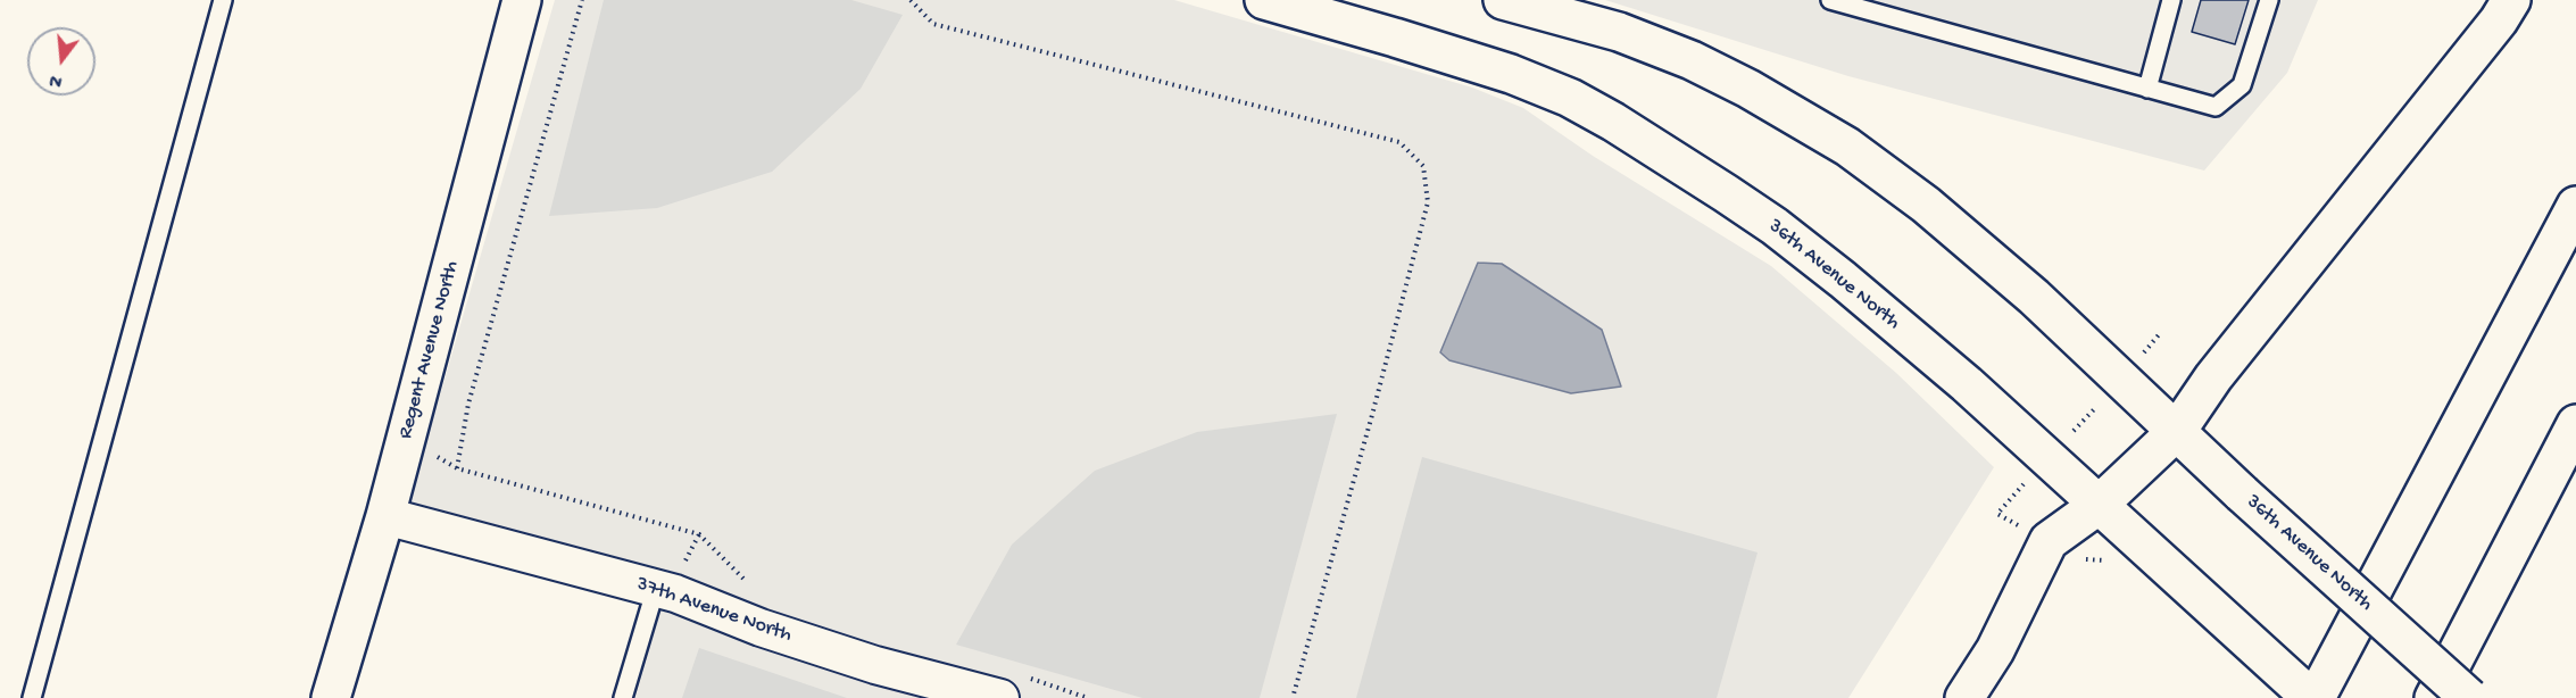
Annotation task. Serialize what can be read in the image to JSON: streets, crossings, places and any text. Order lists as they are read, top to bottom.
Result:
{
  "streets": {
    "main road": ["36th Avenue North", "Regent Avenue North"],
    "street": ["37th Avenue North"]
  },
  "crossings": [
    ["Regent Avenue North", "37th Avenue North"]
  ],
  "north": "bottom"
}
